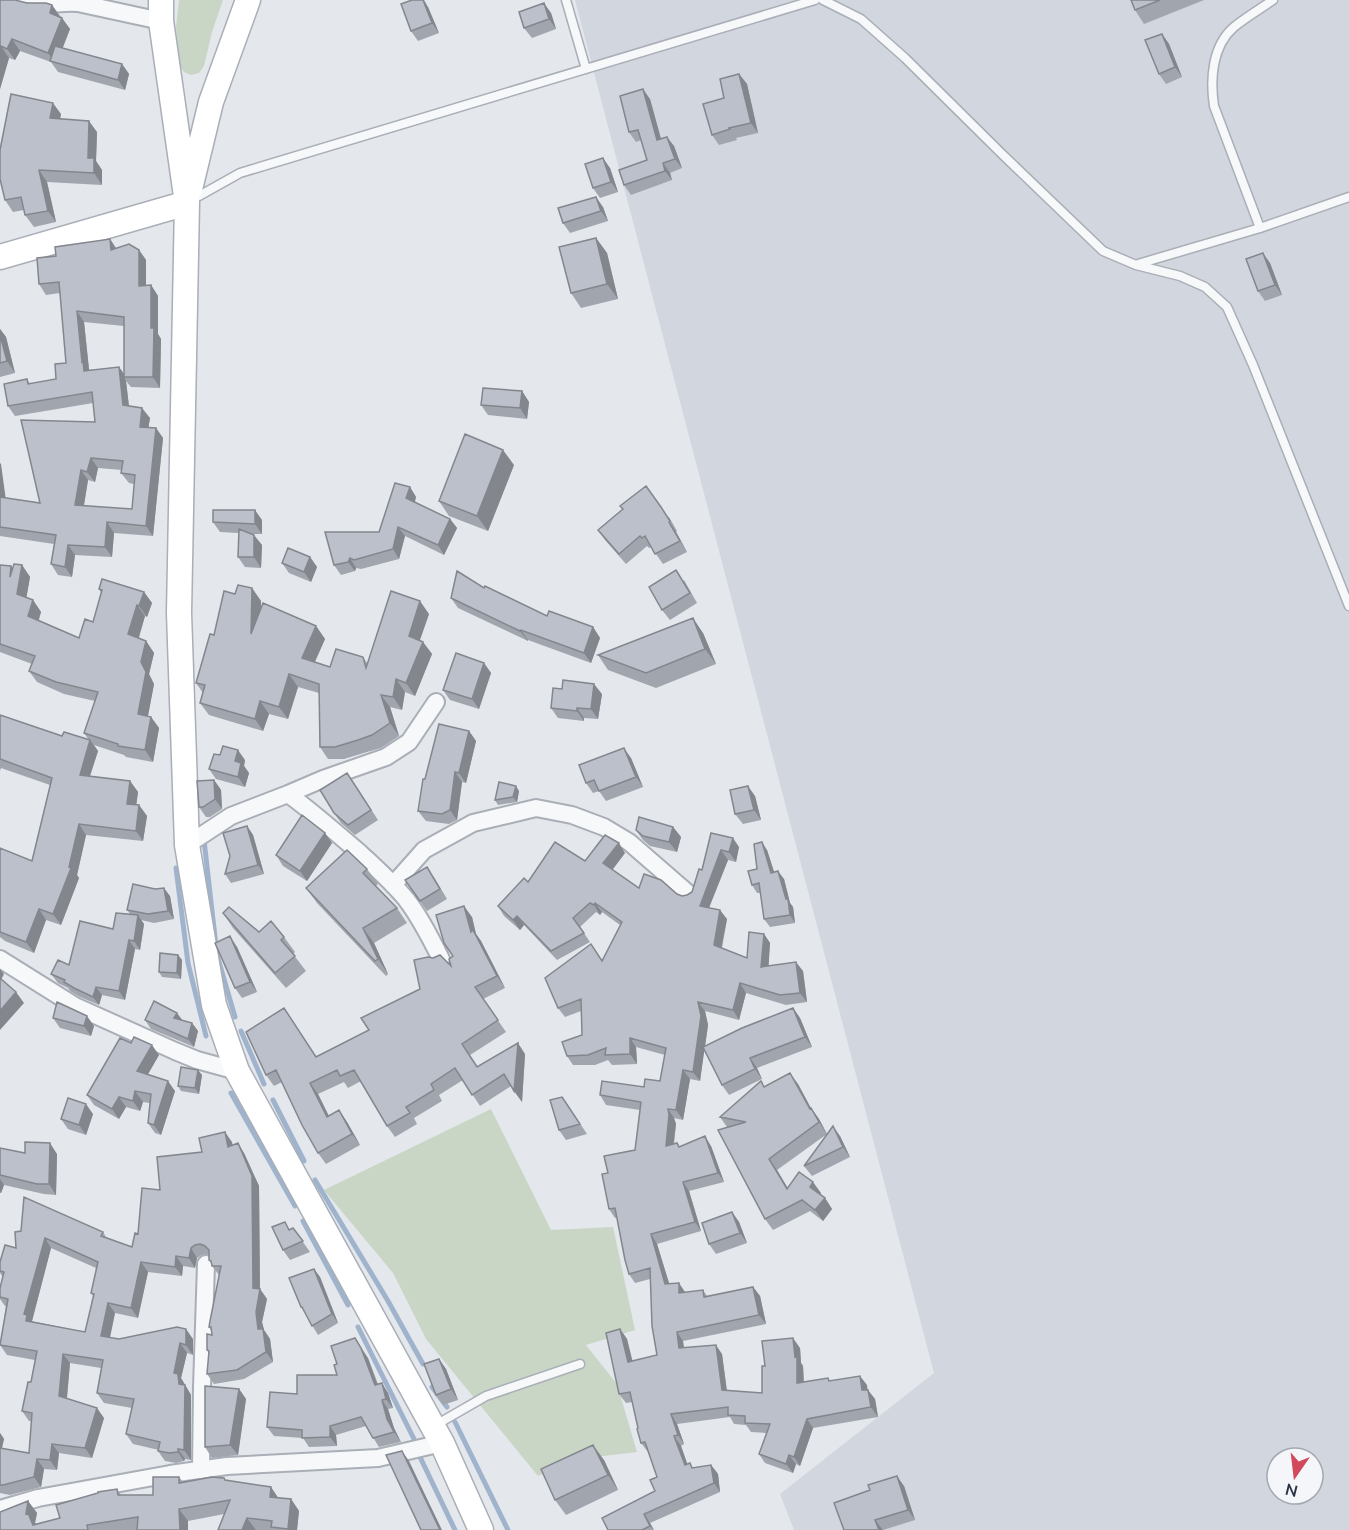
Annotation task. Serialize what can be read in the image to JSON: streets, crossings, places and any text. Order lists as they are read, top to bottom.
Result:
{
  "north": "bottom"
}
